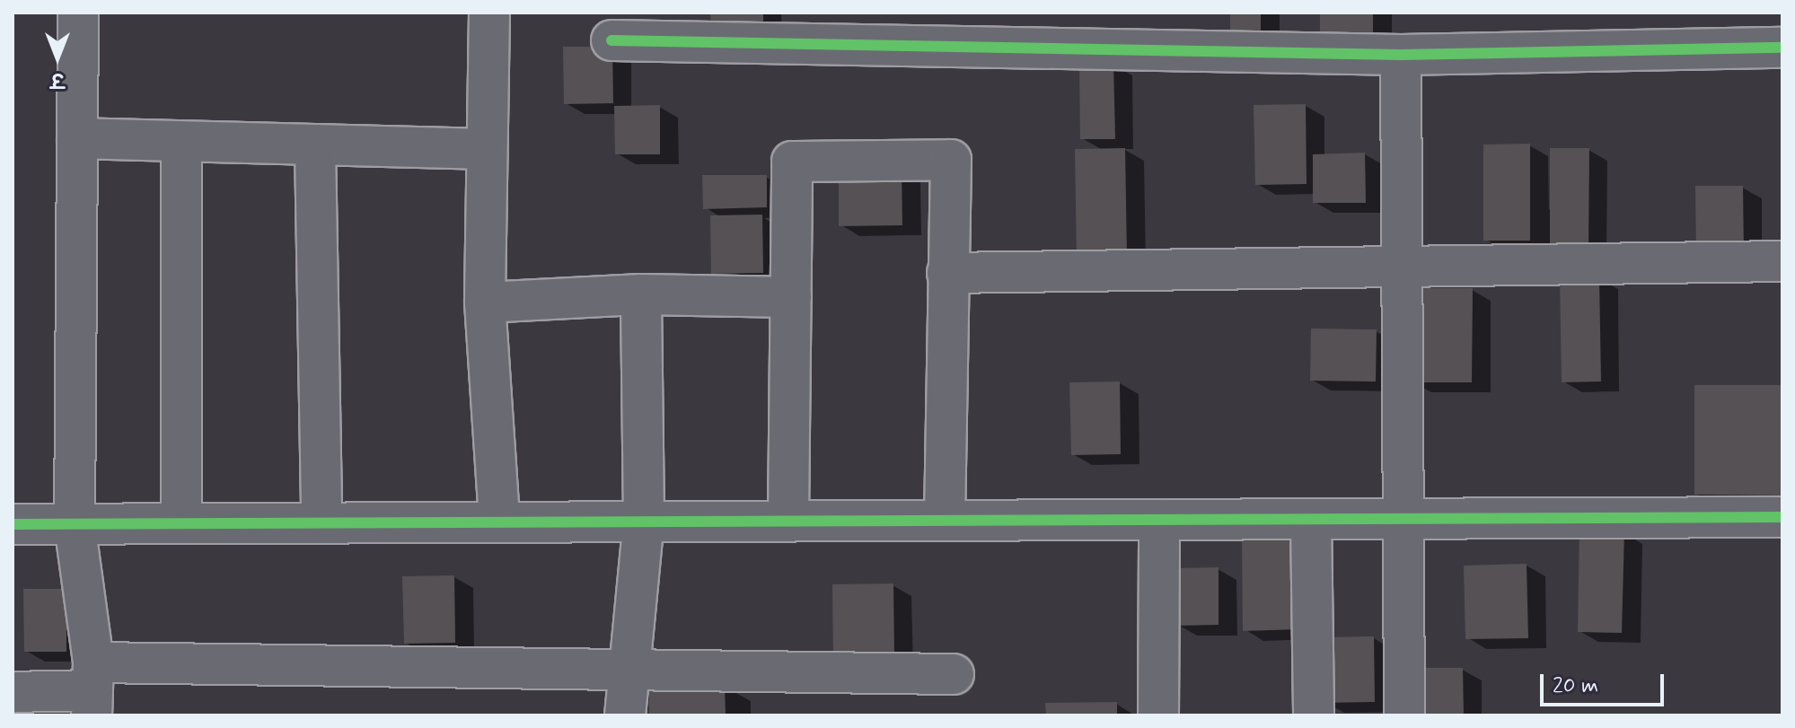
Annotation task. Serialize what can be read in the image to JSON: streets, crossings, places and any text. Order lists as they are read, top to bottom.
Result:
{
  "scale_bar": "20 m",
  "north": "bottom"
}
